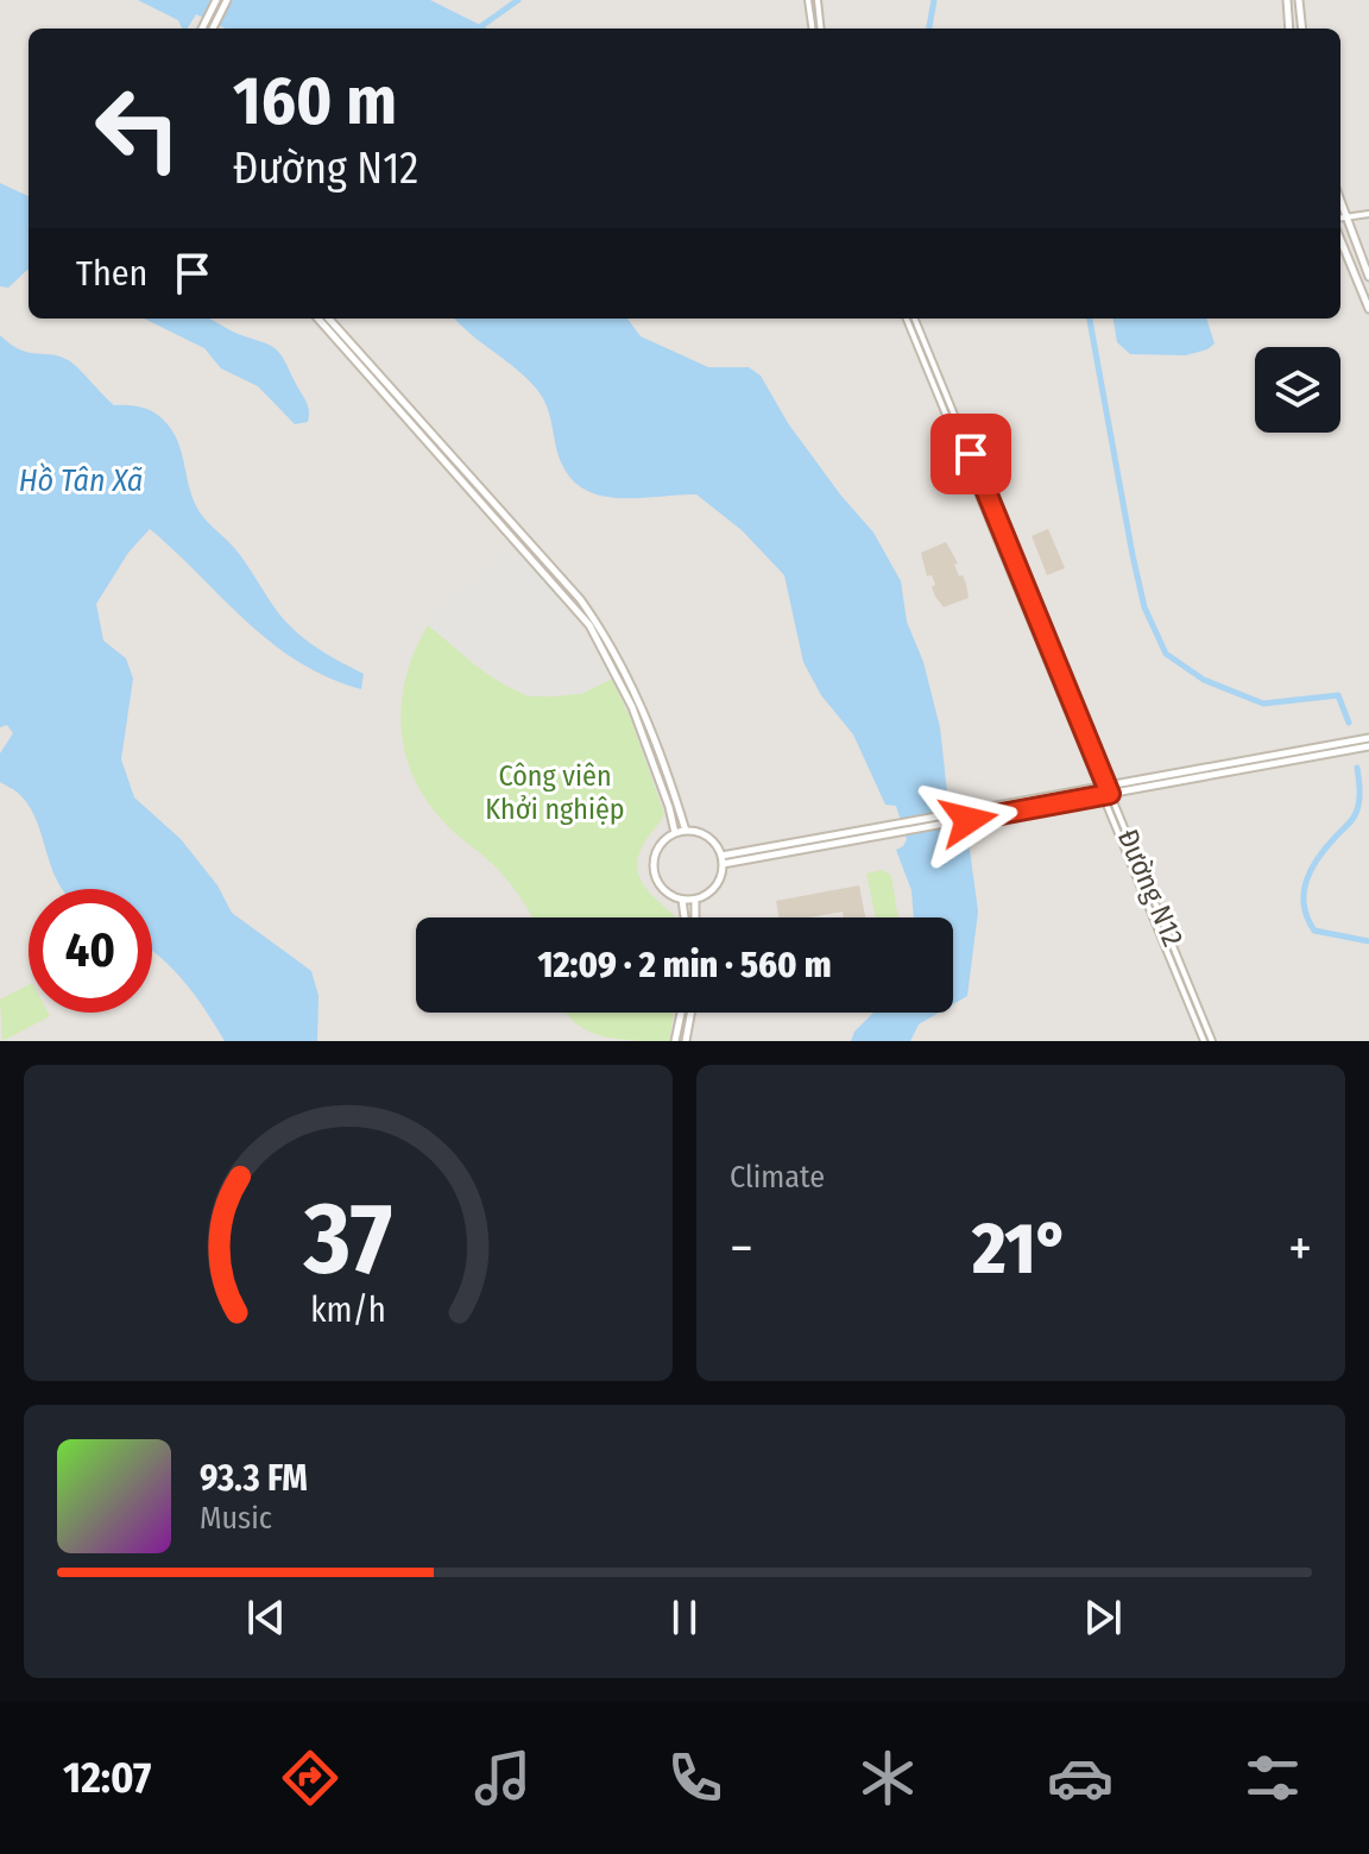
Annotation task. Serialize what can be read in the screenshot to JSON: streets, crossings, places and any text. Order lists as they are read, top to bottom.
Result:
{
  "streets": {
    "street": ["Đường N12"]
  },
  "water": ["Hồ Tân Xã"],
  "parks": ["Công viên Khởi nghiệp"],
  "page": {
    "turn": ["160 m", "Đường N12"],
    "then": "Then",
    "limit": "40",
    "trip": "12:09 · 2 min · 560 m",
    "tile": "Climate",
    "heat": ["−", "21°", "+"],
    "song": ["93.3 FM", "Music"],
    "tabs": "12:07",
    "gauge": ["37", "km/h"]
  }
}
